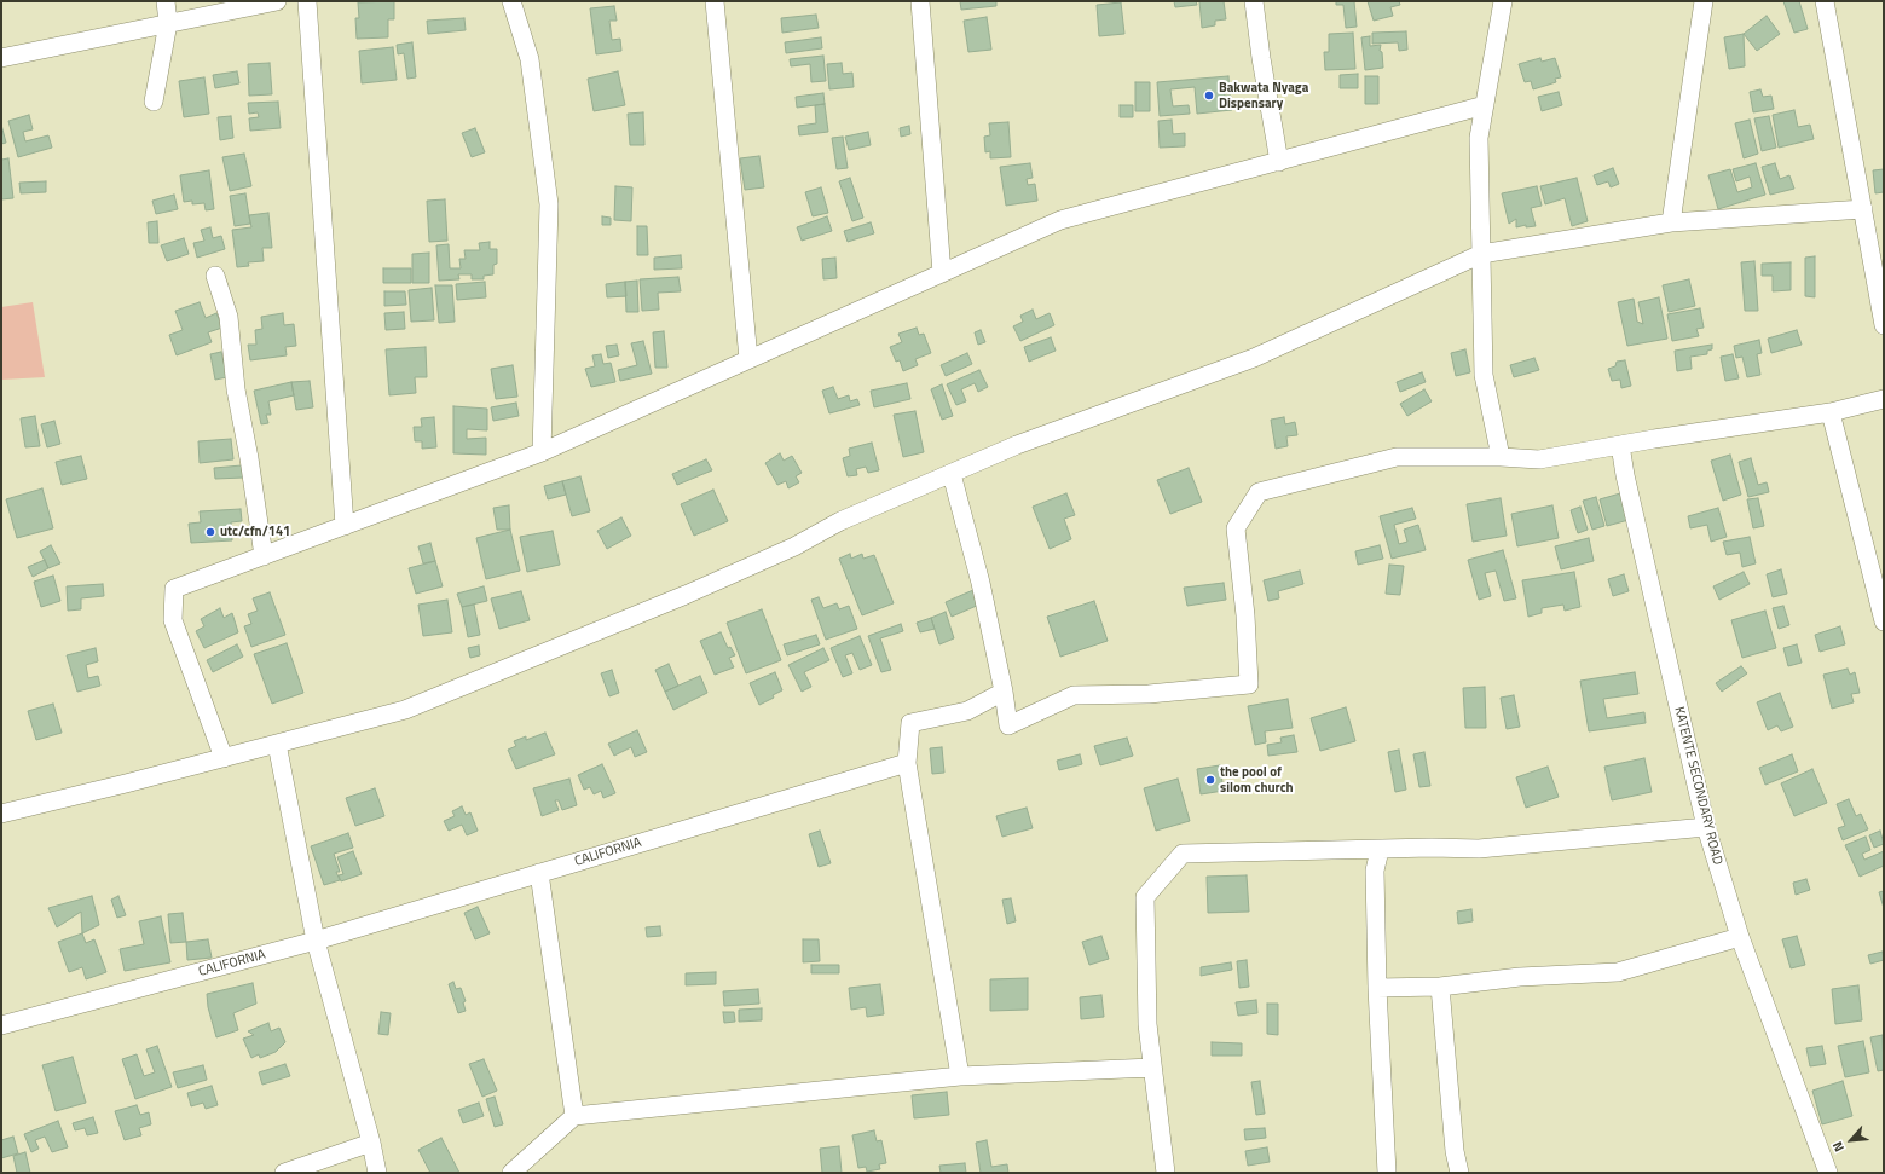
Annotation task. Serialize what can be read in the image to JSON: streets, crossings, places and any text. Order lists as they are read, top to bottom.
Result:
{
  "streets": {
    "street": ["KATENTE SECONDARY ROAD", "CALIFORNIA"]
  },
  "places": ["Bakwata Nyaga Dispensary", "utc/cfn/141", "the pool of silom church"],
  "north": "bottom left"
}
